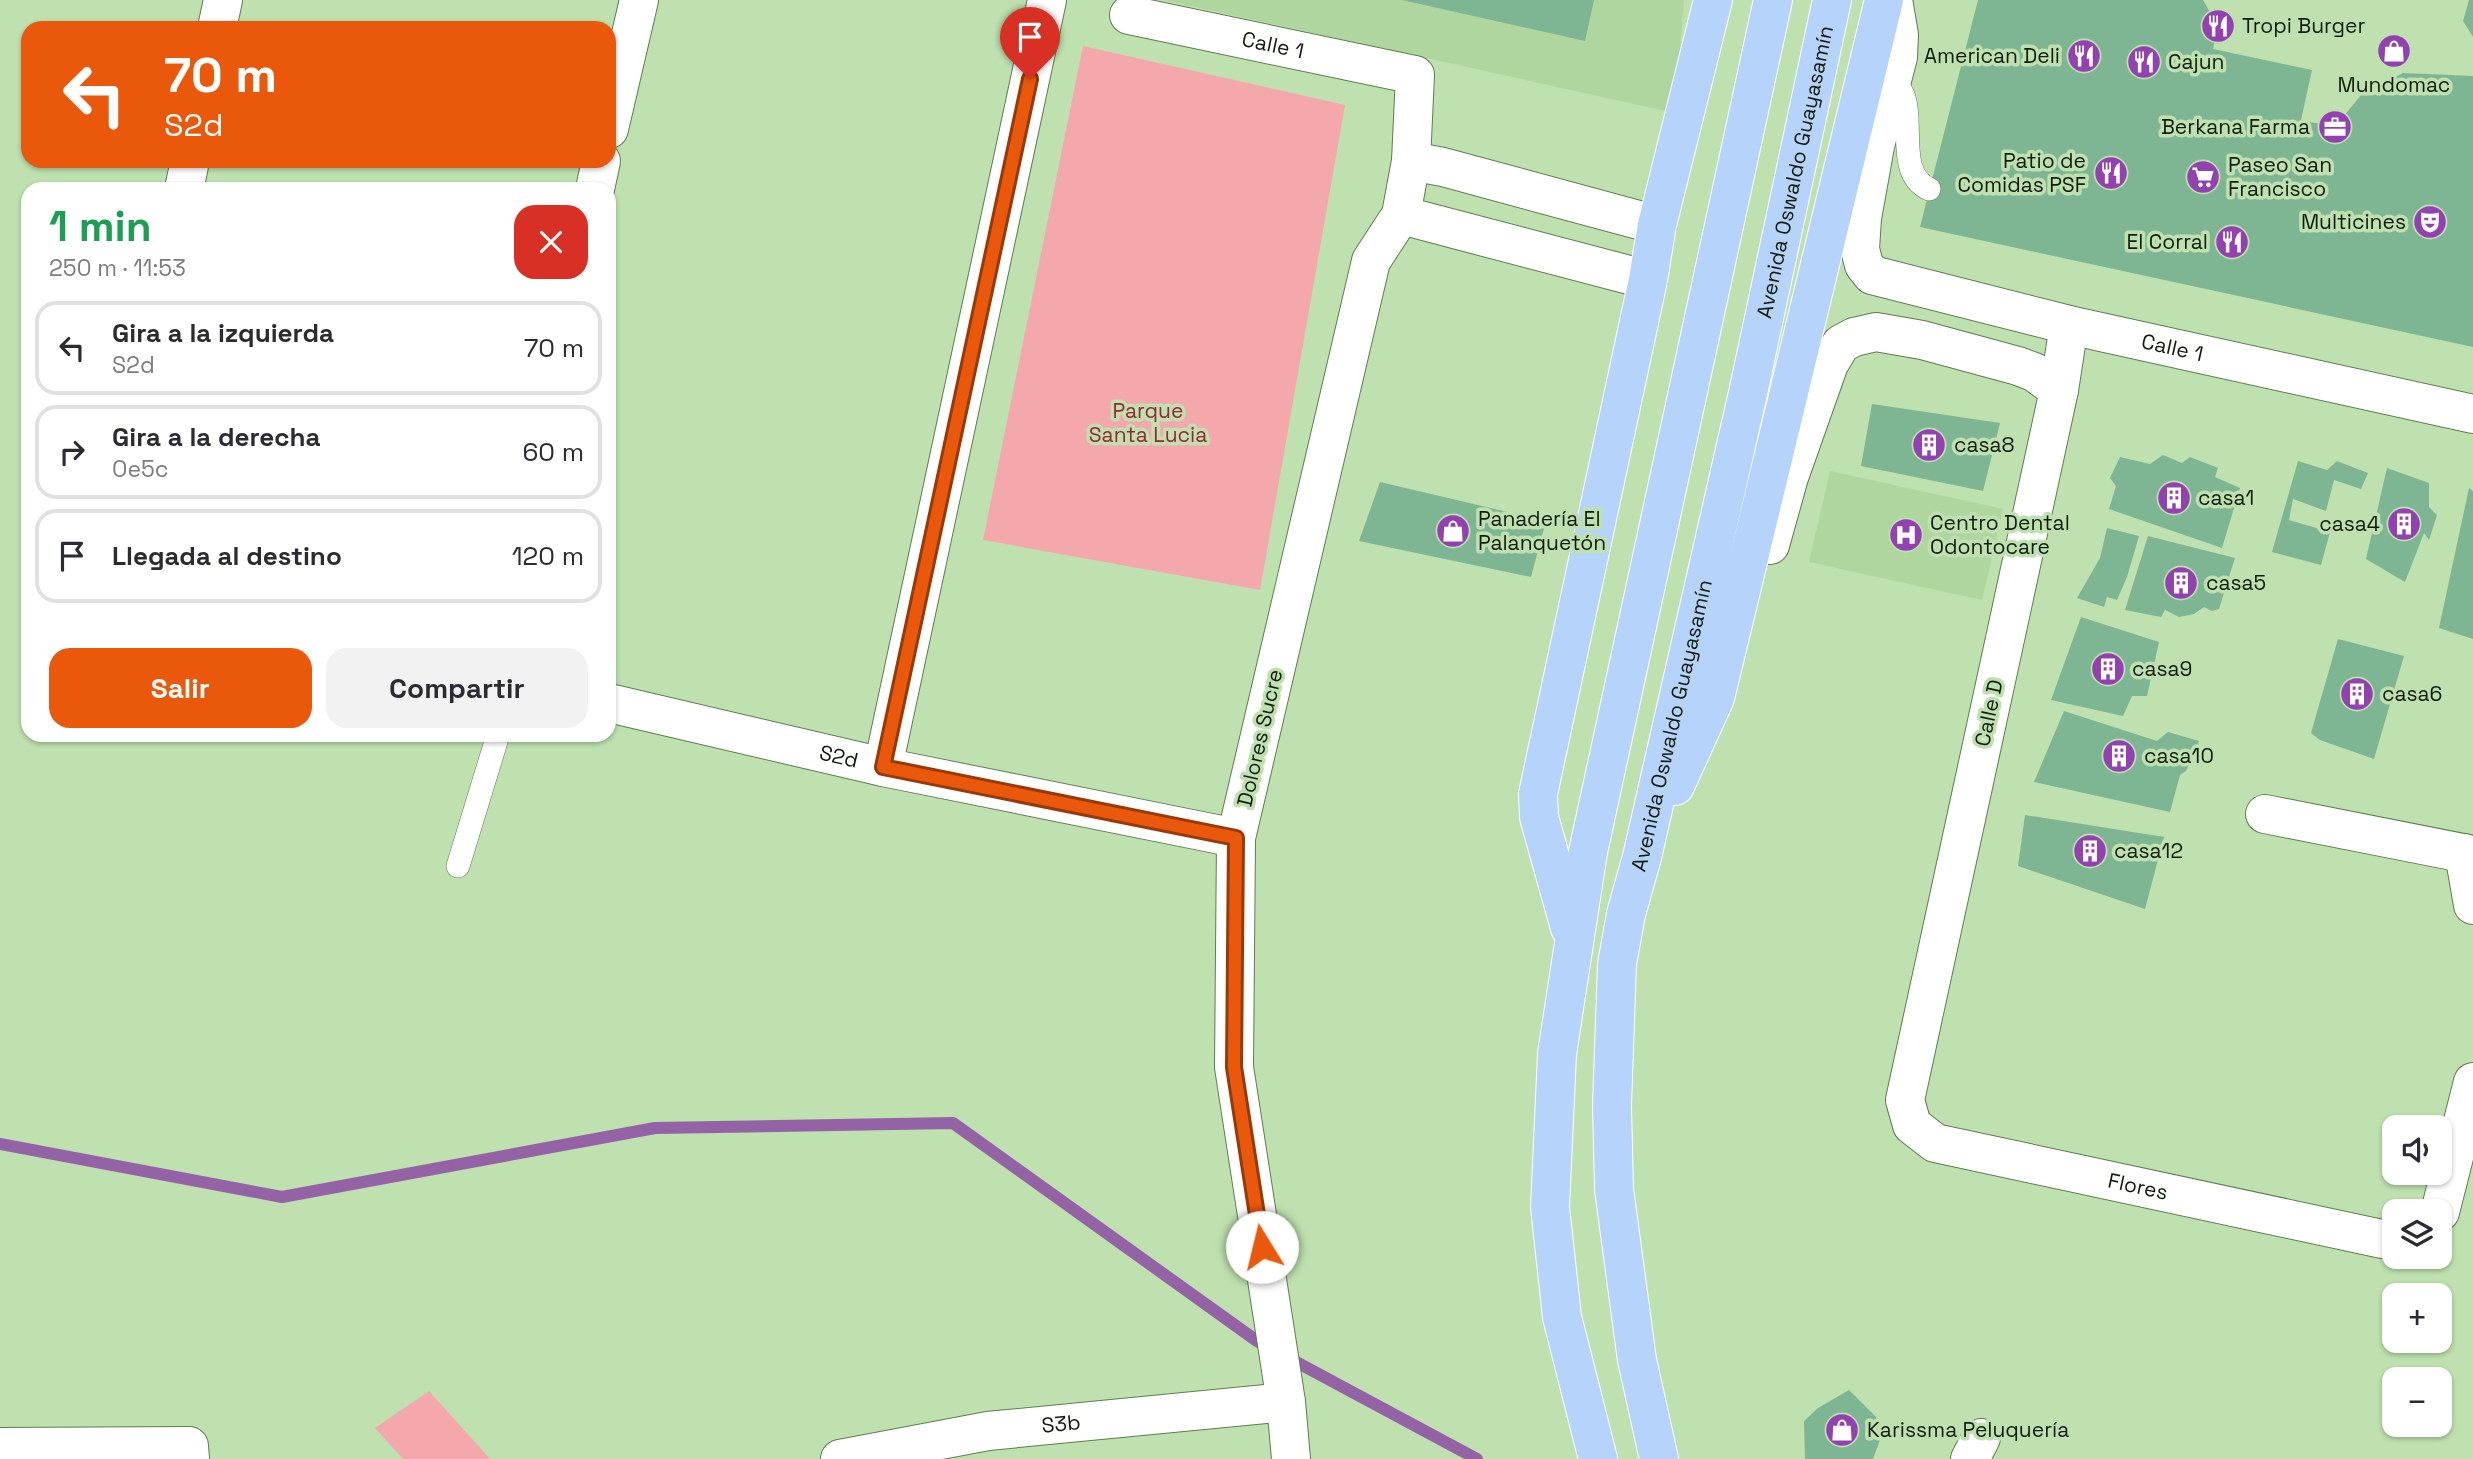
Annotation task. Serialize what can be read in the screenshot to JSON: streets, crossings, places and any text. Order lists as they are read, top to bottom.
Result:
{
  "streets": {
    "main road": ["Avenida Oswaldo Guayasamín"],
    "street": [
      "Calle 1",
      "Calle D",
      "Dolores Sucre",
      "S2d",
      "Flores",
      "S3b"
    ]
  },
  "crossings": [
    ["Calle 1", "Calle D"],
    ["Calle 1", "Dolores Sucre"],
    ["Calle D", "Flores"],
    ["Dolores Sucre", "S2d"],
    ["Dolores Sucre", "S3b"]
  ],
  "parks": ["Parque Santa Lucia"],
  "places": {
    "restaurant": [
      "Tropi Burger",
      "American Deli",
      "Cajun",
      "Patio de Comidas PSF",
      "El Corral"
    ],
    "shop": ["Mundomac", "Panadería El Palanquetón", "Karissma Peluquería"],
    "office": ["Berkana Farma"],
    "supermarket": ["Paseo San Francisco"],
    "theatre": ["Multicines"],
    "building": [
      "casa8",
      "casa1",
      "casa4",
      "casa5",
      "casa9",
      "casa6",
      "casa10",
      "casa12"
    ],
    "hospital": ["Centro Dental Odontocare"]
  },
  "page": {
    "turn": ["70 m", "S2d"],
    "heading": ["1 min", "250 m · 11:53"],
    "list": [
      {
        "name": "Gira a la izquierda",
        "note": "S2d",
        "value": "70 m"
      },
      {
        "name": "Gira a la derecha",
        "note": "Oe5c",
        "value": "60 m"
      },
      {
        "name": "Llegada al destino",
        "value": "120 m"
      }
    ],
    "buttons": ["Salir", "Compartir"],
    "map_buttons": ["+", "−"]
  }
}
